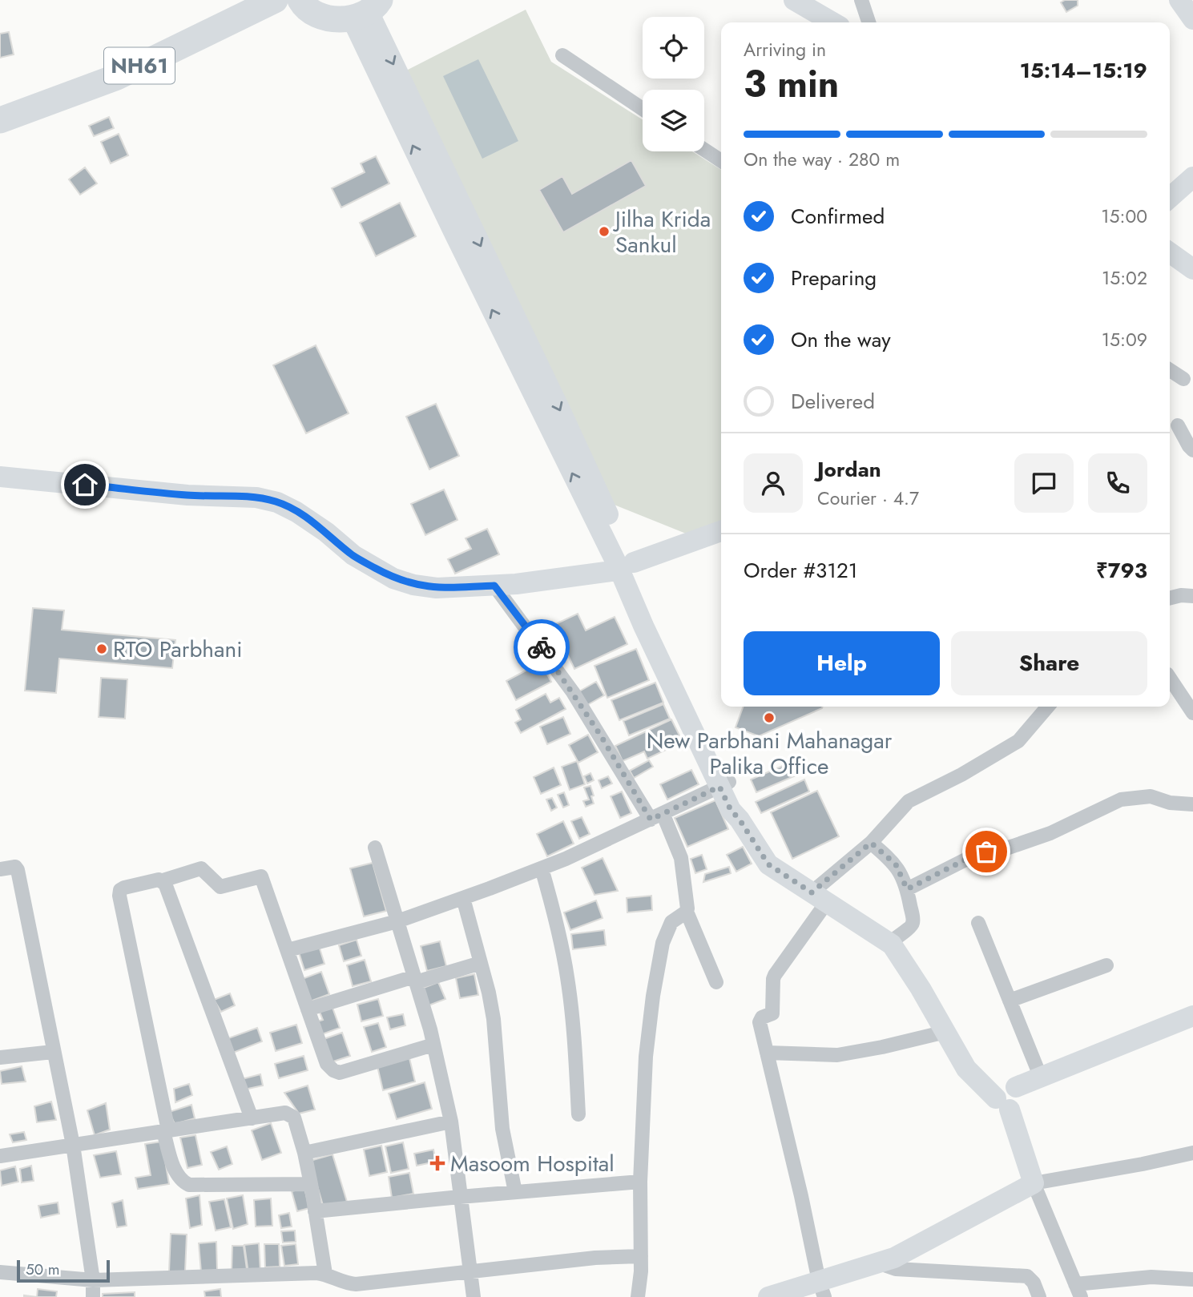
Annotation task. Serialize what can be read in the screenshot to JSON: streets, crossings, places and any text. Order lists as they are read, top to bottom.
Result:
{
  "streets": {
    "highway": ["NH61"]
  },
  "places": {
    "other": ["Jilha Krida Sankul", "RTO Parbhani", "New Parbhani Mahanagar Palika Office"],
    "health": ["Masoom Hospital"]
  },
  "scale_bar": "50 m",
  "page": {
    "heading": ["3 min", "Arriving in", "15:14–15:19"],
    "panel": [
      "Jordan",
      "Courier · 4.7",
      "Order #3121",
      "₹793"
    ],
    "bar": "On the way · 280 m",
    "list": [
      ["Confirmed", "15:00"],
      ["Preparing", "15:02"],
      ["On the way", "15:09"],
      "Delivered"
    ],
    "buttons": ["Help", "Share"],
    "scale": "50 m"
  }
}
